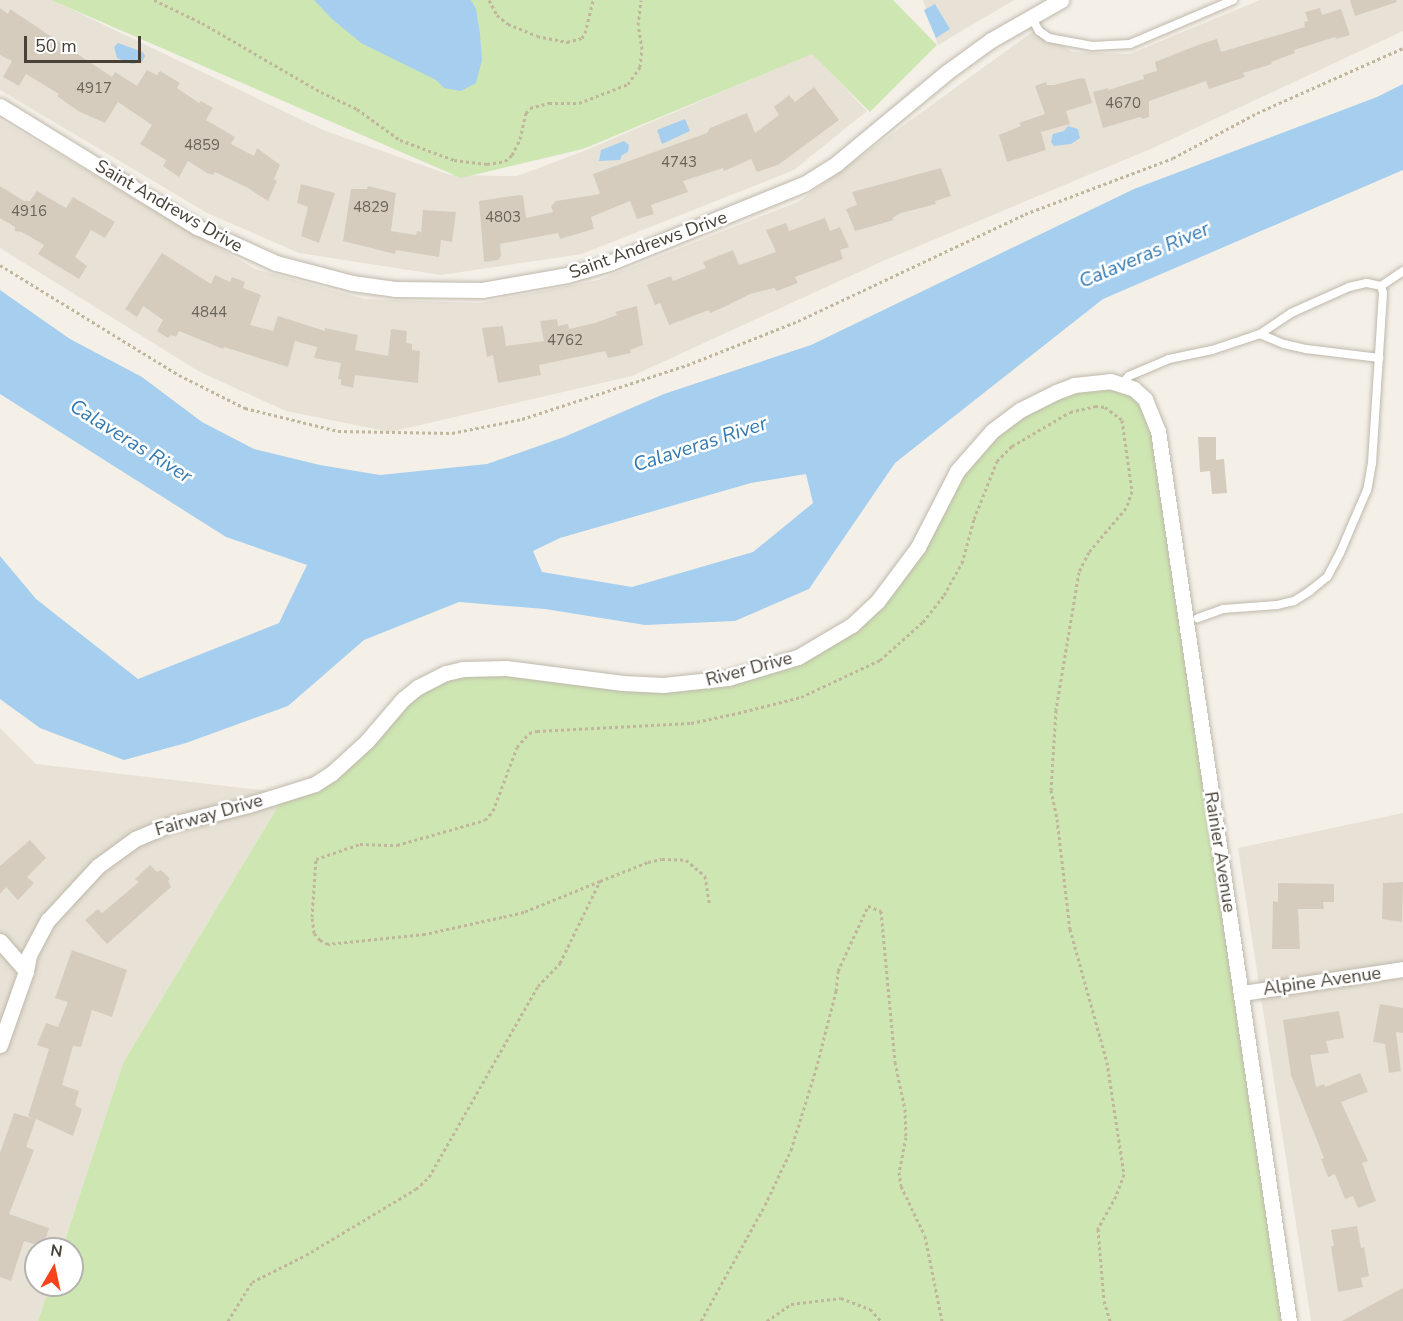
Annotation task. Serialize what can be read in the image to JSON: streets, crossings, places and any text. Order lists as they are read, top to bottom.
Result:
{
  "streets": {
    "street": [
      "Saint Andrews Drive",
      "River Drive",
      "Fairway Drive",
      "Rainier Avenue",
      "Alpine Avenue"
    ]
  },
  "crossings": [
    ["River Drive", "Fairway Drive"],
    ["River Drive", "Rainier Avenue"],
    ["Rainier Avenue", "Alpine Avenue"]
  ],
  "water": ["Calaveras River"],
  "house_numbers": [
    "4917",
    "4670",
    "4859",
    "4743",
    "4829",
    "4916",
    "4803",
    "4844",
    "4762"
  ],
  "scale_bar": "50 m",
  "north": "top"
}
